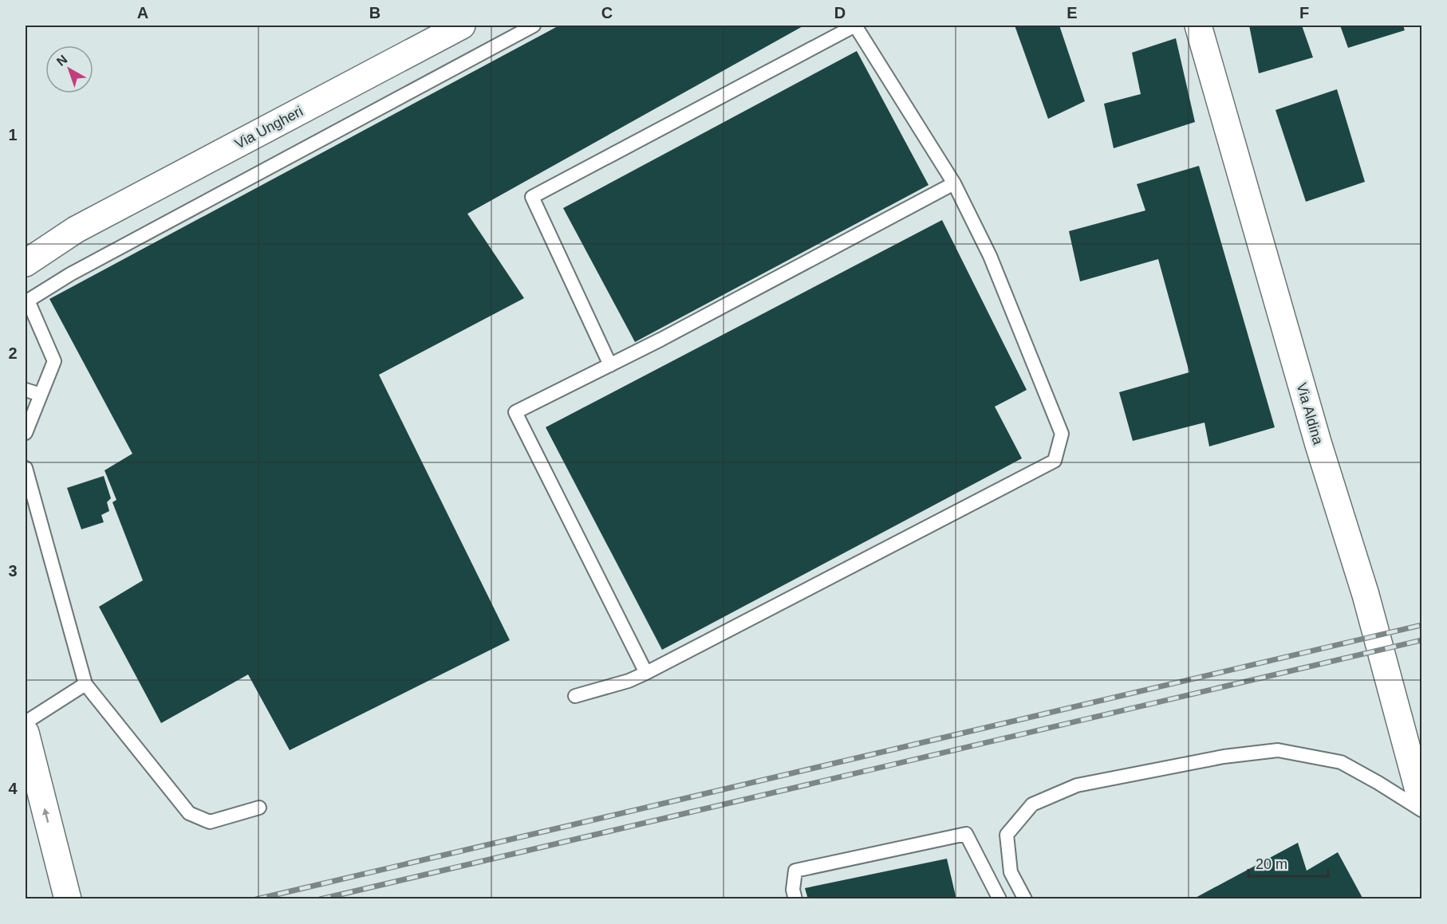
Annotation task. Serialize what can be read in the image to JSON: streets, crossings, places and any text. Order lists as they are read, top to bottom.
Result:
{
  "streets": {
    "street": ["Via Ungheri", "Via Aldina"]
  },
  "scale_bar": "20 m",
  "north": "top left",
  "grid": {
    "columns": [
      "A",
      "B",
      "C",
      "D",
      "E",
      "F"
    ],
    "rows": [
      "1",
      "2",
      "3",
      "4"
    ]
  }
}
